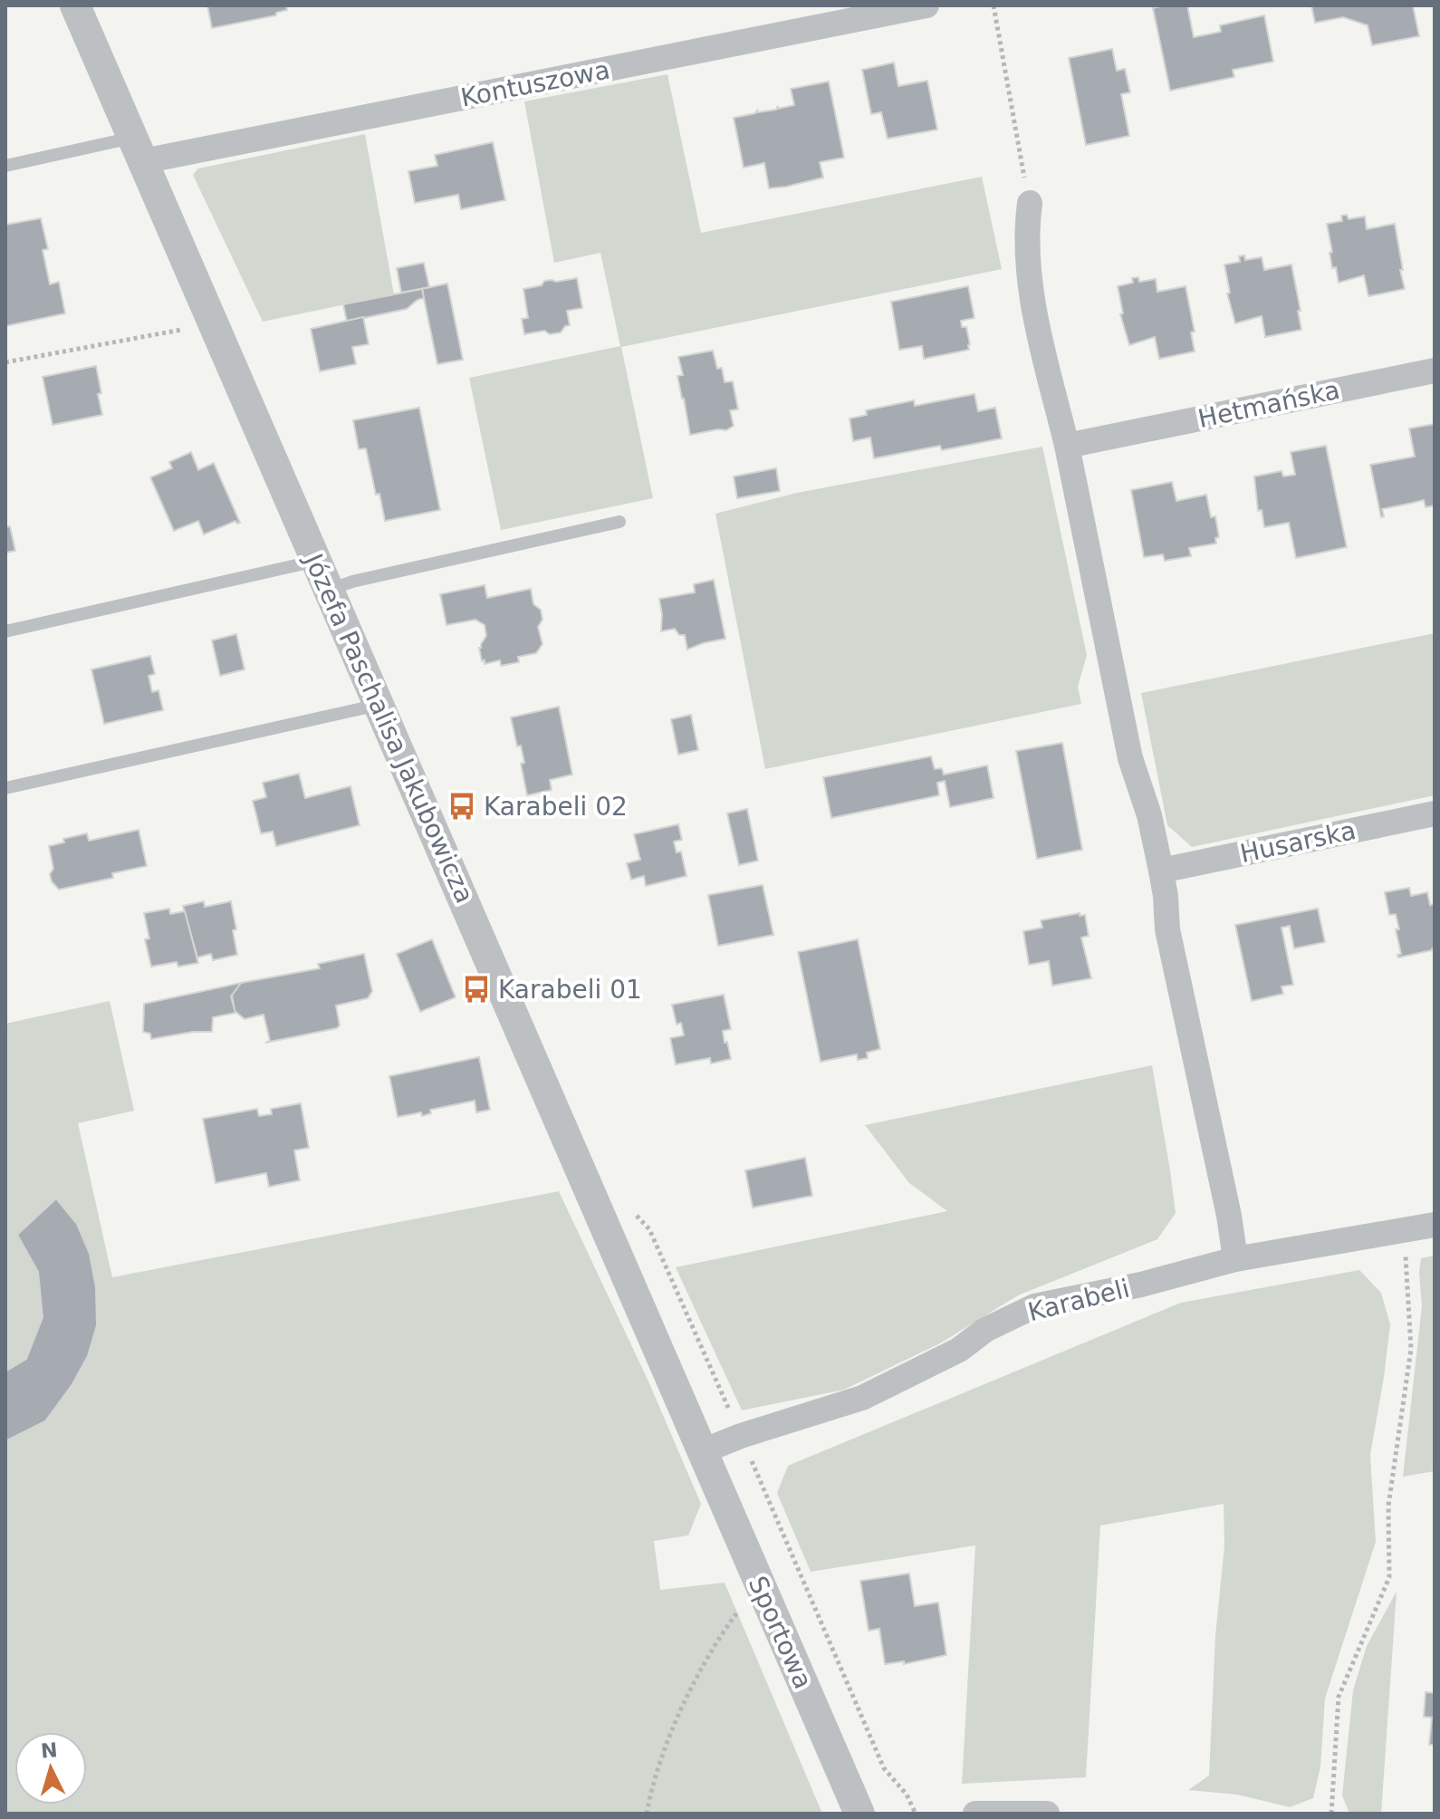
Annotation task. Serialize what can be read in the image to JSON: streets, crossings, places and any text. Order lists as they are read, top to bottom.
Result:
{
  "streets": {
    "street": [
      "Kontuszowa",
      "Hetmańska",
      "Józefa Paschalisa Jakubowicza",
      "Husarska",
      "Karabeli",
      "Sportowa"
    ]
  },
  "crossings": [
    ["Kontuszowa", "Józefa Paschalisa Jakubowicza"],
    ["Józefa Paschalisa Jakubowicza", "Karabeli"],
    ["Józefa Paschalisa Jakubowicza", "Sportowa"],
    ["Karabeli", "Sportowa"]
  ],
  "places": {
    "bus stop": ["Karabeli 02", "Karabeli 01"]
  },
  "north": "top"
}
